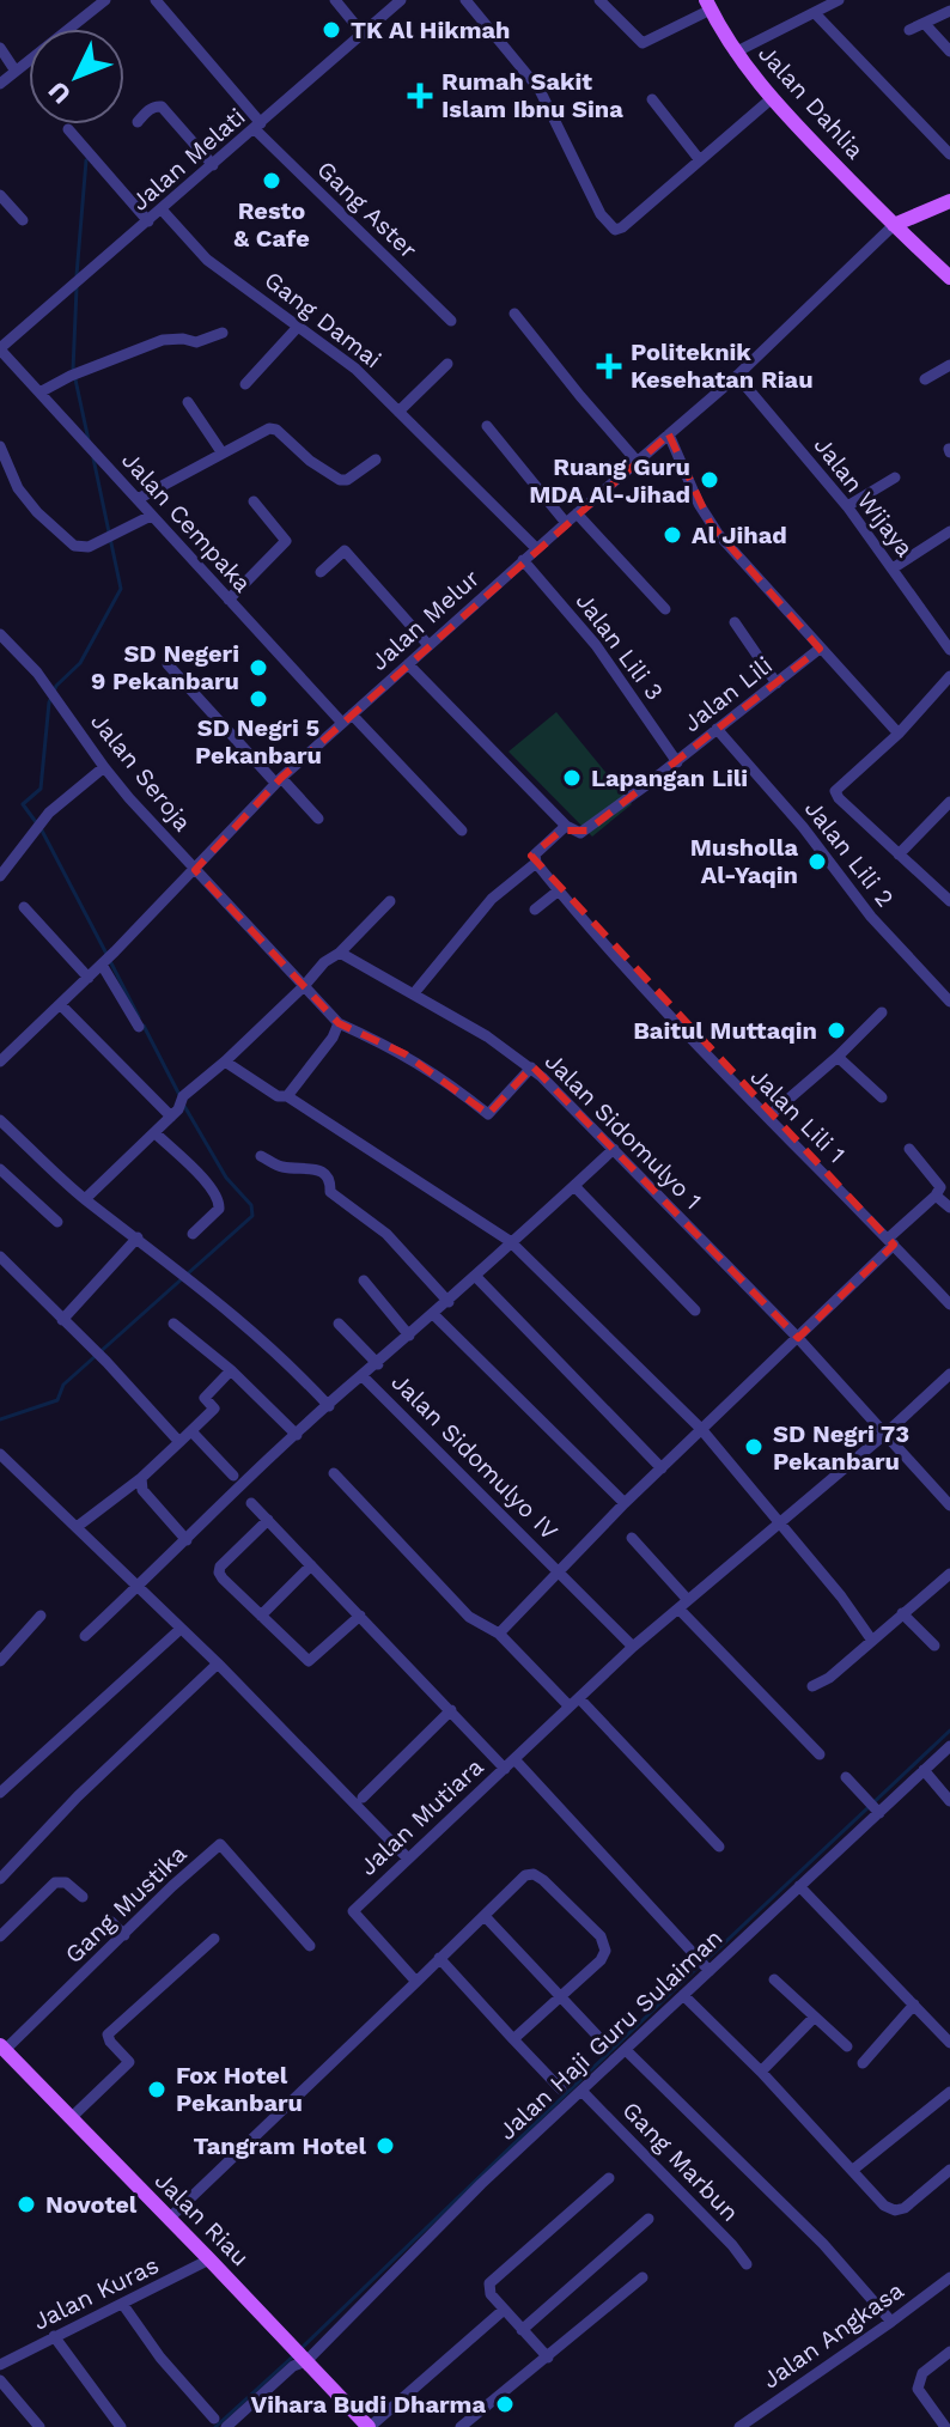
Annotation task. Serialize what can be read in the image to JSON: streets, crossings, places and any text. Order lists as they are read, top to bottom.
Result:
{
  "streets": {
    "main road": ["Jalan Dahlia", "Jalan Riau"],
    "street": [
      "Jalan Melati",
      "Gang Aster",
      "Gang Damai",
      "Jalan Wijaya",
      "Jalan Cempaka",
      "Jalan Melur",
      "Jalan Lili 3",
      "Jalan Lili",
      "Jalan Seroja",
      "Jalan Lili 2",
      "Jalan Lili 1",
      "Jalan Sidomulyo 1",
      "Jalan Sidomulyo IV",
      "Jalan Mutiara",
      "Gang Mustika",
      "Jalan Haji Guru Sulaiman",
      "Gang Marbun",
      "Jalan Kuras",
      "Jalan Angkasa"
    ]
  },
  "crossings": [
    ["Jalan Dahlia", "Jalan Melur"],
    ["Jalan Melati", "Gang Aster"],
    ["Jalan Melati", "Gang Damai"],
    ["Jalan Melati", "Jalan Cempaka"],
    ["Gang Damai", "Jalan Melur"],
    ["Jalan Wijaya", "Jalan Melur"],
    ["Jalan Cempaka", "Jalan Melur"],
    ["Jalan Melur", "Jalan Lili 3"],
    ["Jalan Melur", "Jalan Seroja"],
    ["Jalan Lili 3", "Jalan Lili"],
    ["Jalan Lili", "Jalan Lili 2"],
    ["Jalan Sidomulyo 1", "Jalan Mutiara"],
    ["Gang Mustika", "Jalan Riau"],
    ["Jalan Haji Guru Sulaiman", "Gang Marbun"],
    ["Jalan Haji Guru Sulaiman", "Jalan Riau"],
    ["Jalan Riau", "Jalan Kuras"]
  ],
  "places": {
    "other": [
      "TK Al Hikmah",
      "Resto & Cafe",
      "Ruang Guru MDA Al-Jihad",
      "Al Jihad",
      "SD Negeri 9 Pekanbaru",
      "SD Negri 5 Pekanbaru",
      "Lapangan Lili",
      "Musholla Al-Yaqin",
      "Baitul Muttaqin",
      "SD Negri 73 Pekanbaru",
      "Fox Hotel Pekanbaru",
      "Tangram Hotel",
      "Novotel",
      "Vihara Budi Dharma"
    ],
    "health": ["Rumah Sakit Islam Ibnu Sina", "Politeknik Kesehatan Riau"]
  },
  "north": "bottom left"
}
